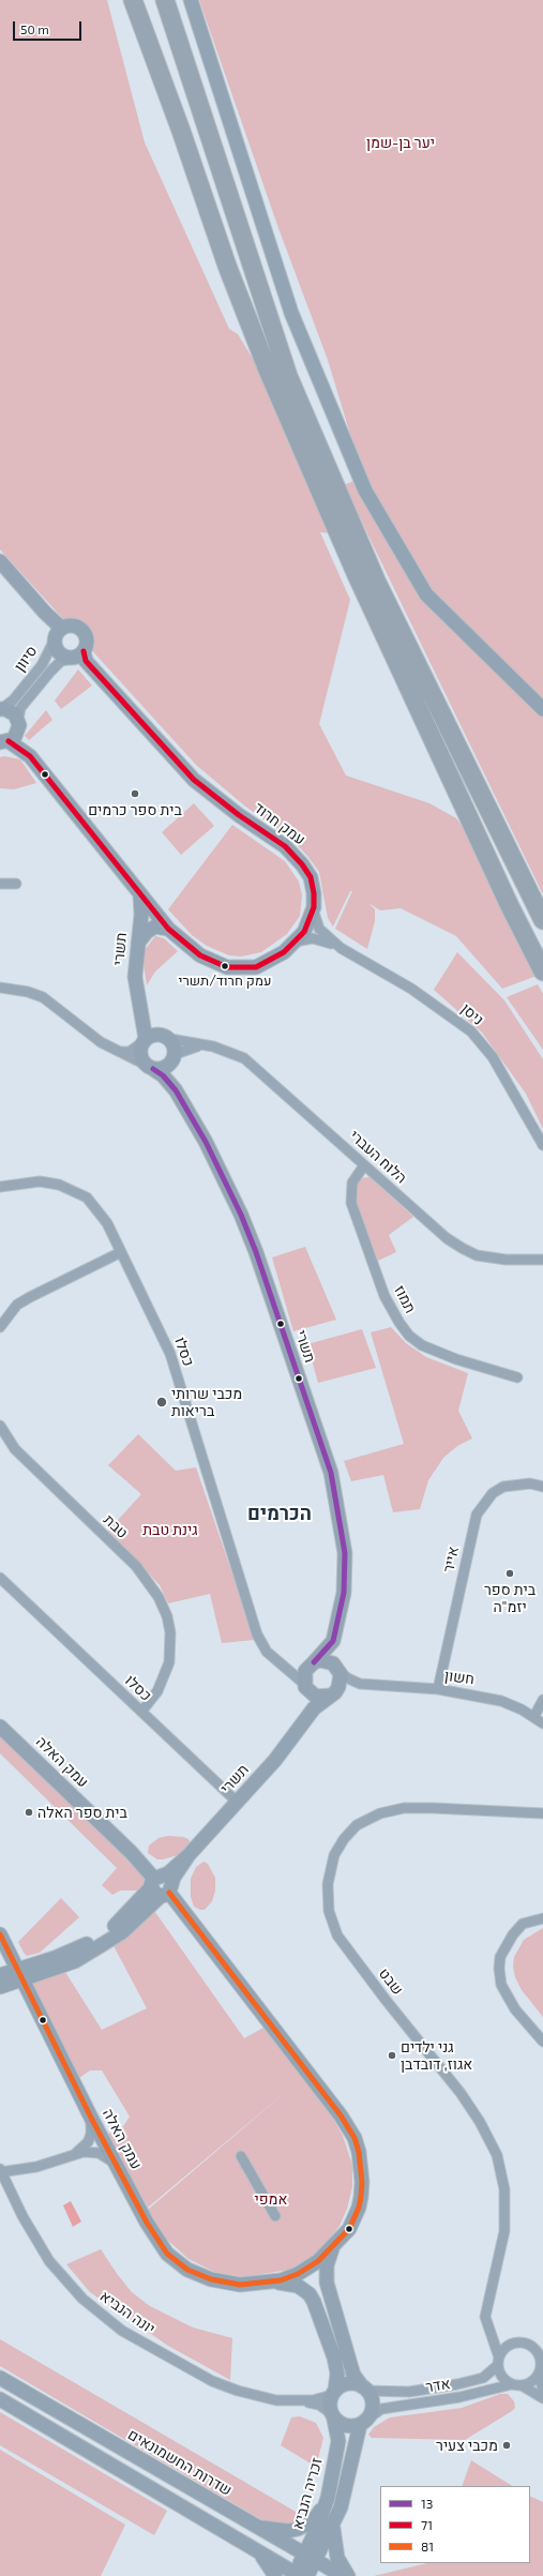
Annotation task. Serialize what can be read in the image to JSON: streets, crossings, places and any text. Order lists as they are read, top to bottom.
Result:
{
  "streets": {
    "street": [
      "סיוון",
      "עמק חרוד",
      "תשרי",
      "ניסן",
      "הלוח העברי",
      "תמוז",
      "כסלו",
      "טבת",
      "אייר",
      "חשון",
      "עמק האלה",
      "שבט",
      "יונה הנביא",
      "אדר",
      "שדרות החשמונאים",
      "זכריה הנביא"
    ]
  },
  "crossings": [
    ["סיוון", "עמק חרוד"],
    ["עמק חרוד", "תשרי"],
    ["עמק חרוד", "ניסן"],
    ["תשרי", "הלוח העברי"],
    ["תשרי", "כסלו"],
    ["תשרי", "חשון"],
    ["תשרי", "עמק האלה"],
    ["הלוח העברי", "תמוז"],
    ["כסלו", "טבת"],
    ["כסלו", "חשון"],
    ["אייר", "חשון"],
    ["שבט", "אדר"],
    ["יונה הנביא", "אדר"],
    ["יונה הנביא", "זכריה הנביא"],
    ["אדר", "זכריה הנביא"],
    ["שדרות החשמונאים", "זכריה הנביא"]
  ],
  "districts": ["הכרמים"],
  "parks": ["יער בן-שמן", "גינת טבת", "אמפי"],
  "places": [
    "בית ספר כרמים",
    "עמק חרוד/תשרי",
    "מכבי שרותי בריאות",
    "בית ספר יזמ\"ה",
    "בית ספר האלה",
    "גני ילדים אגוז, דובדבן",
    "מכבי צעיר"
  ],
  "lines": ["transit line 71", "transit line 13", "transit line 81"],
  "legend": ["13", "71", "81"],
  "scale_bar": "50 m"
}
